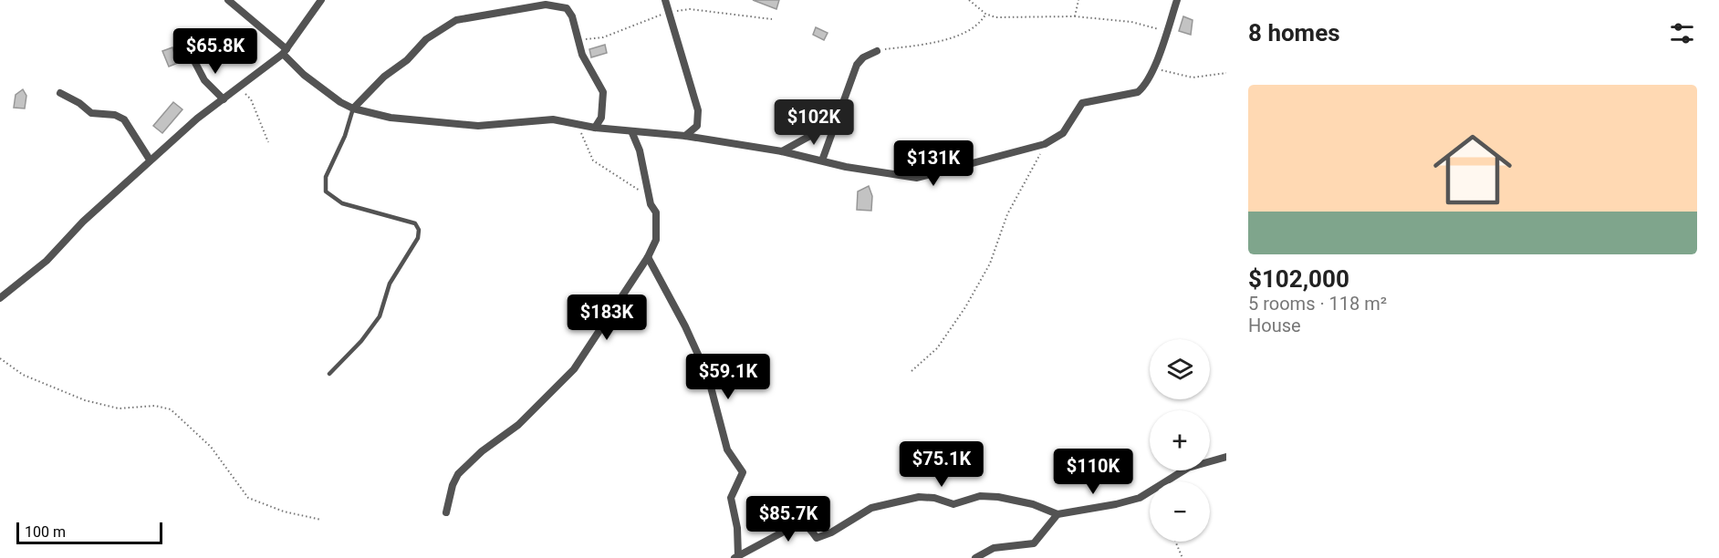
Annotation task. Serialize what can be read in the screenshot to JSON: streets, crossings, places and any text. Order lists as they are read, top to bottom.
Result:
{
  "scale_bar": "100 m",
  "page": {
    "heading": "8 homes",
    "price": [
      "$65.8K",
      "$102K",
      "$131K",
      "$183K",
      "$59.1K",
      "$75.1K",
      "$110K",
      "$85.7K"
    ],
    "list": [
      {
        "name": "$102,000",
        "note": "5 rooms · 118 m² · House"
      }
    ],
    "map_buttons": ["+", "−"],
    "scale": "100 m"
  }
}
